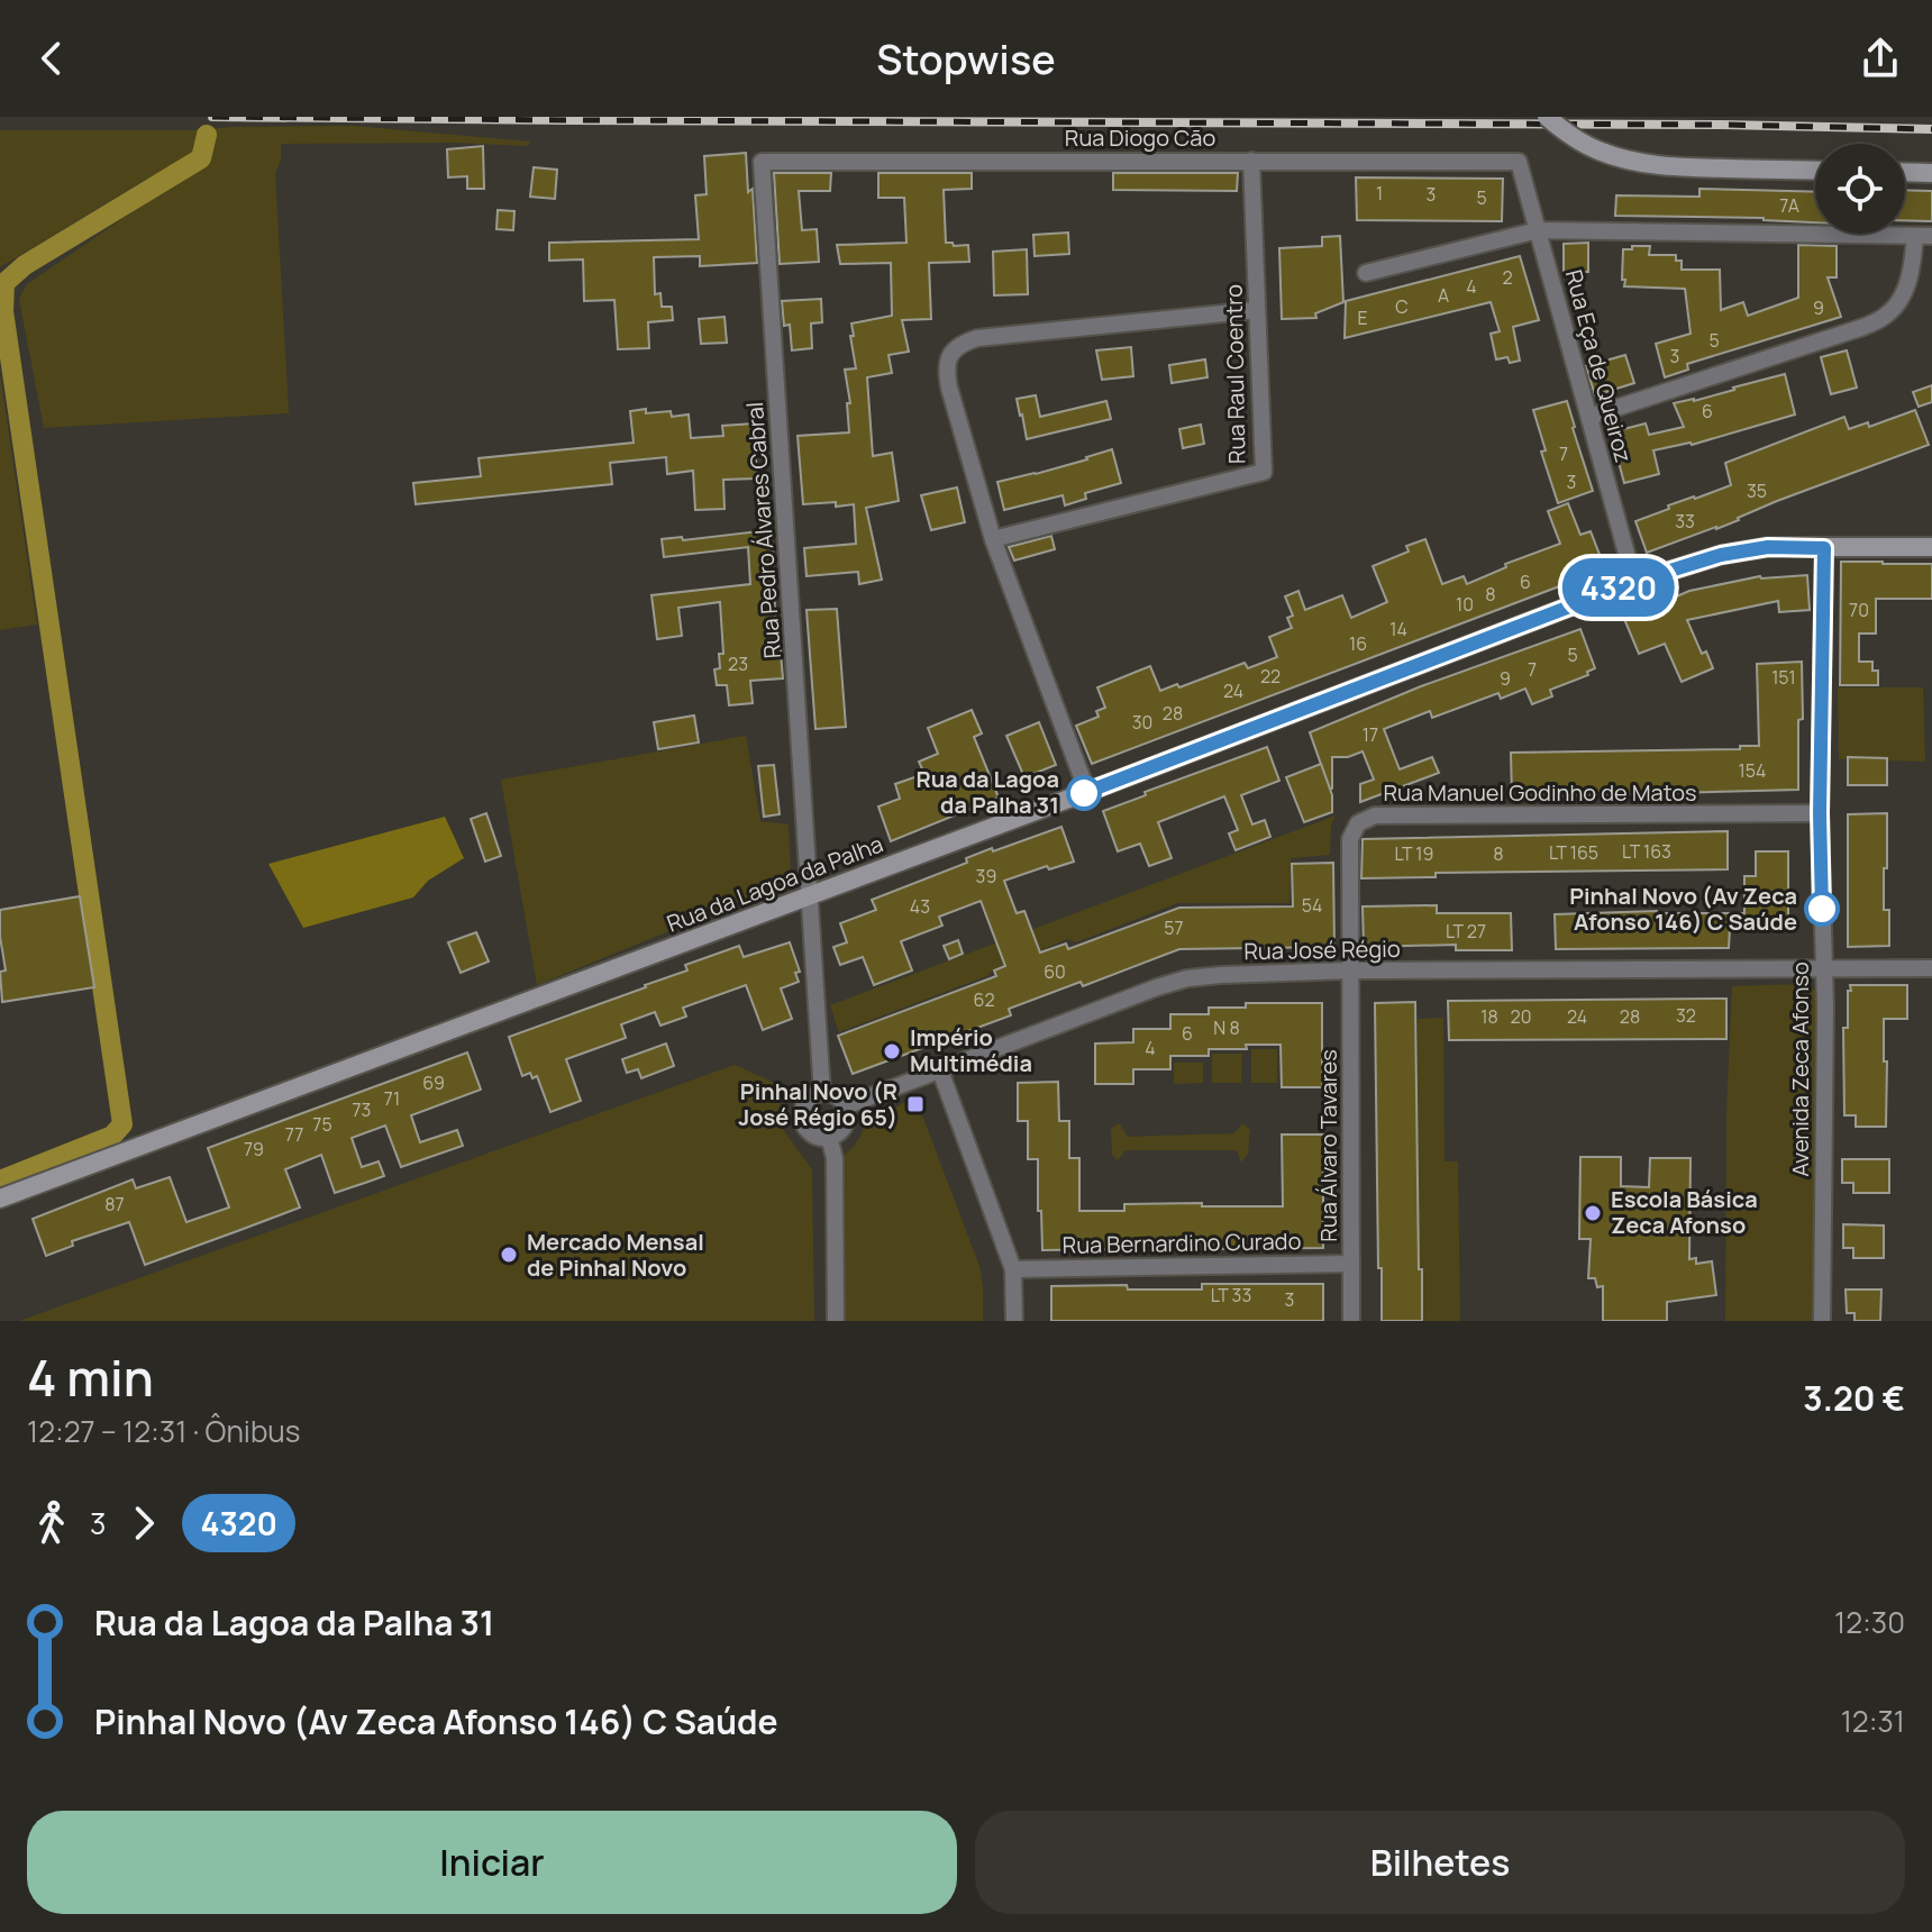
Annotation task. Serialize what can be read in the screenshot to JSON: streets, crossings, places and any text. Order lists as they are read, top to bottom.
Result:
{
  "streets": {
    "street": [
      "Rua Diogo Cão",
      "Rua Eça de Queiroz",
      "Rua Raul Coentro",
      "Rua Pedro Álvares Cabral",
      "Rua Manuel Godinho de Matos",
      "Rua da Lagoa da Palha",
      "Rua José Régio",
      "Avenida Zeca Afonso",
      "Rua Álvaro Tavares",
      "Rua Bernardino Curado"
    ]
  },
  "crossings": [
    ["Rua Diogo Cão", "Rua Eça de Queiroz"],
    ["Rua Diogo Cão", "Rua Raul Coentro"],
    ["Rua Diogo Cão", "Rua Pedro Álvares Cabral"],
    ["Rua Eça de Queiroz", "Rua da Lagoa da Palha"],
    ["Rua Pedro Álvares Cabral", "Rua da Lagoa da Palha"],
    ["Rua Pedro Álvares Cabral", "Rua José Régio"],
    ["Rua Manuel Godinho de Matos", "Rua José Régio"],
    ["Rua Manuel Godinho de Matos", "Avenida Zeca Afonso"],
    ["Rua Manuel Godinho de Matos", "Rua Álvaro Tavares"],
    ["Rua da Lagoa da Palha", "Avenida Zeca Afonso"],
    ["Rua José Régio", "Avenida Zeca Afonso"],
    ["Rua José Régio", "Rua Álvaro Tavares"],
    ["Rua Álvaro Tavares", "Rua Bernardino Curado"]
  ],
  "places": {
    "other": [
      "Rua da Lagoa da Palha 31",
      "Pinhal Novo (Av Zeca Afonso 146) C Saúde",
      "Império Multimédia",
      "Escola Básica Zeca Afonso",
      "Mercado Mensal de Pinhal Novo"
    ],
    "transit": ["Pinhal Novo (R José Régio 65)"]
  },
  "lines": ["bus line 4320"],
  "house_numbers": [
    "1",
    "3",
    "5",
    "7A",
    "2",
    "4",
    "A",
    "C",
    "9",
    "E",
    "5",
    "3",
    "6",
    "7",
    "3",
    "35",
    "33",
    "6",
    "8",
    "10",
    "70",
    "14",
    "16",
    "5",
    "23",
    "7",
    "22",
    "151",
    "9",
    "24",
    "28",
    "30",
    "17",
    "154",
    "LT 163",
    "LT 165",
    "LT 19",
    "8",
    "39",
    "54",
    "43",
    "57",
    "LT 27",
    "60",
    "62",
    "32",
    "18",
    "20",
    "24",
    "28",
    "N 8",
    "6",
    "4",
    "69",
    "71",
    "73",
    "75",
    "77",
    "79",
    "87",
    "LT 33",
    "3"
  ],
  "page": {
    "header": "Stopwise",
    "on_map": "4320",
    "heading": ["4 min", "12:27 – 12:31 · Ônibus", "3.20 €"],
    "legs": ["3", "4320"],
    "list": [
      {
        "name": "Rua da Lagoa da Palha 31",
        "value": "12:30"
      },
      {
        "name": "Pinhal Novo (Av Zeca Afonso 146) C Saúde",
        "value": "12:31"
      }
    ],
    "buttons": ["Iniciar", "Bilhetes"]
  }
}
